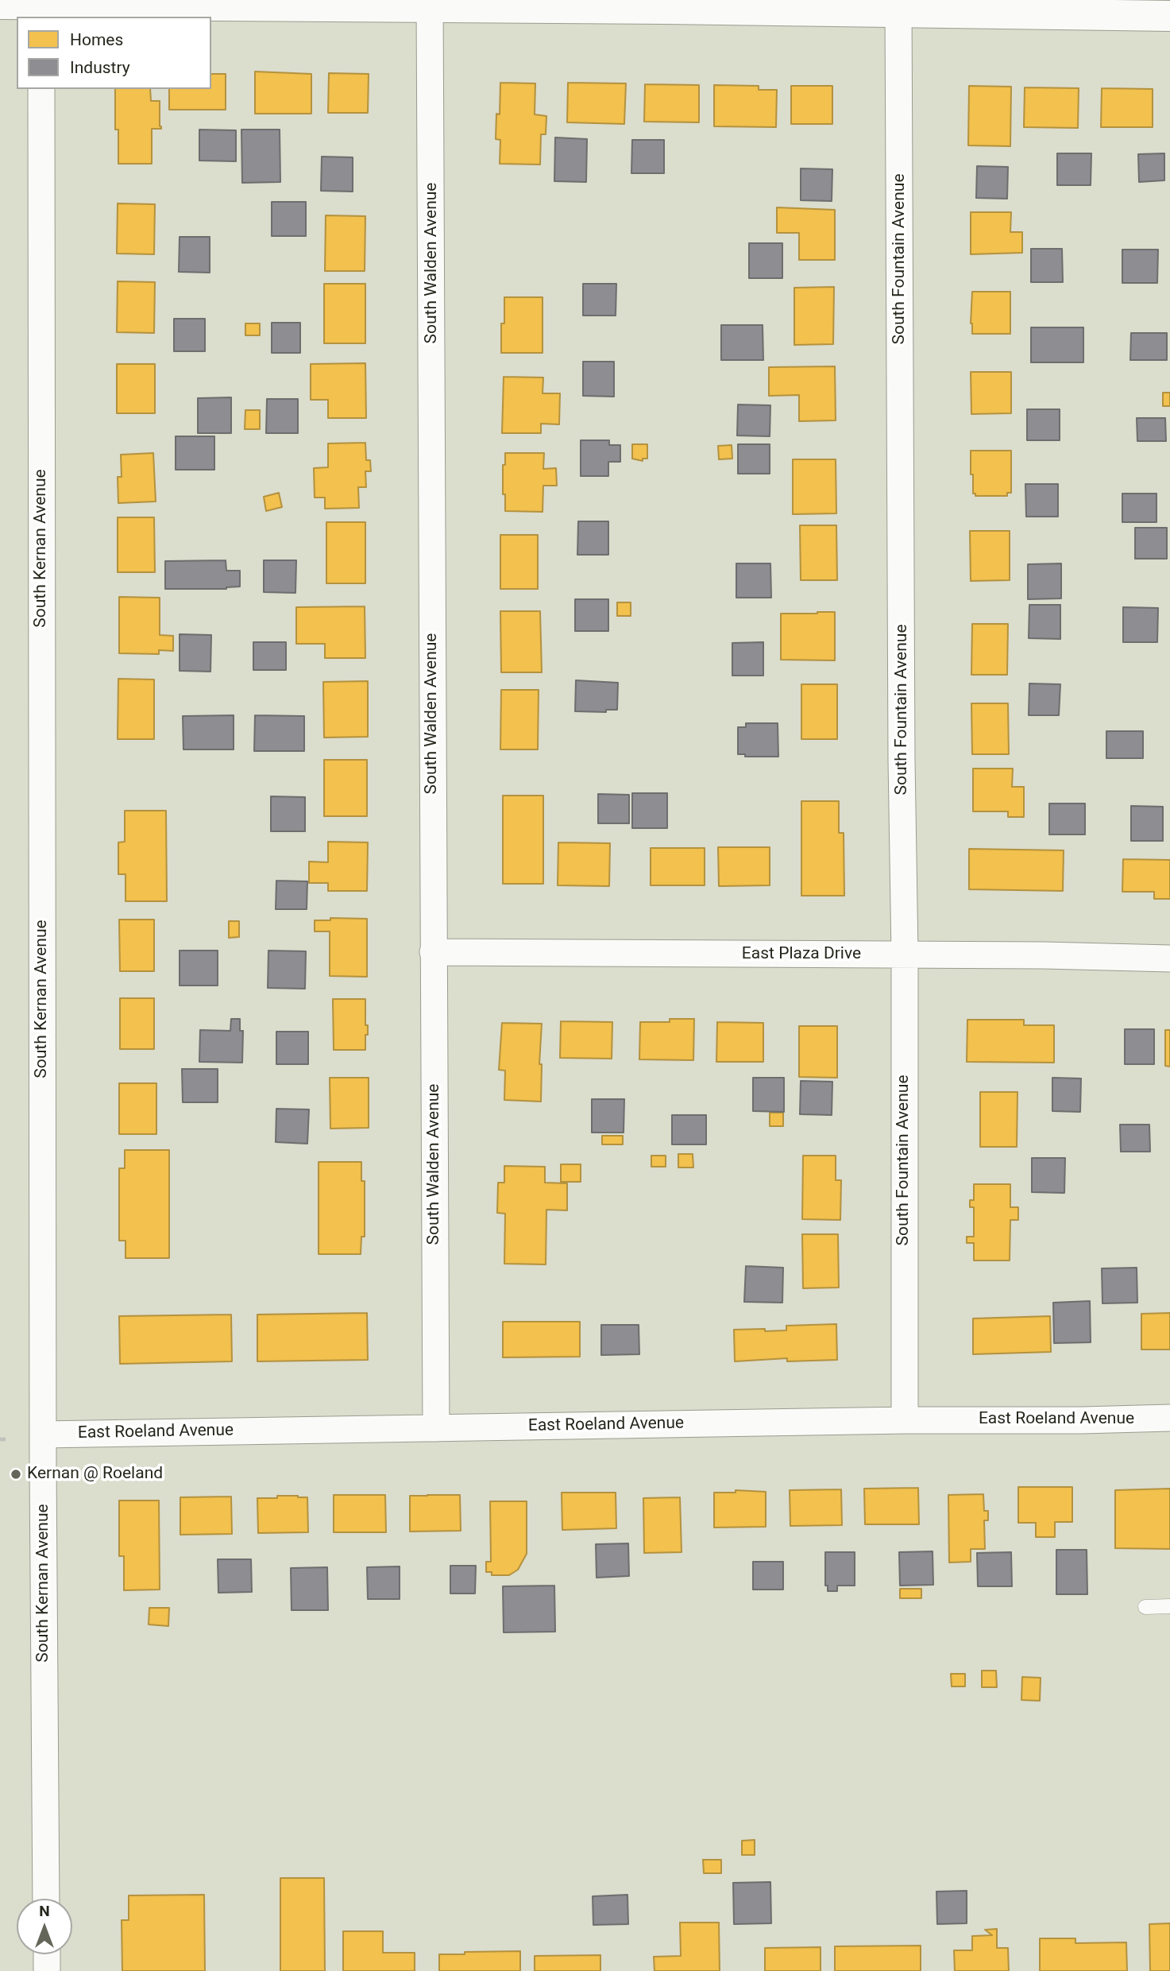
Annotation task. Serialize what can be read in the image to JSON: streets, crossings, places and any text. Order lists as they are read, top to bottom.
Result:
{
  "streets": {
    "street": [
      "South Fountain Avenue",
      "South Walden Avenue",
      "South Kernan Avenue",
      "East Plaza Drive",
      "East Roeland Avenue"
    ]
  },
  "crossings": [
    ["South Fountain Avenue", "East Plaza Drive"],
    ["South Fountain Avenue", "East Roeland Avenue"],
    ["South Walden Avenue", "East Plaza Drive"],
    ["South Walden Avenue", "East Roeland Avenue"],
    ["South Kernan Avenue", "East Roeland Avenue"]
  ],
  "places": ["Kernan @ Roeland"],
  "legend": ["Homes", "Industry"],
  "north": "top"
}
